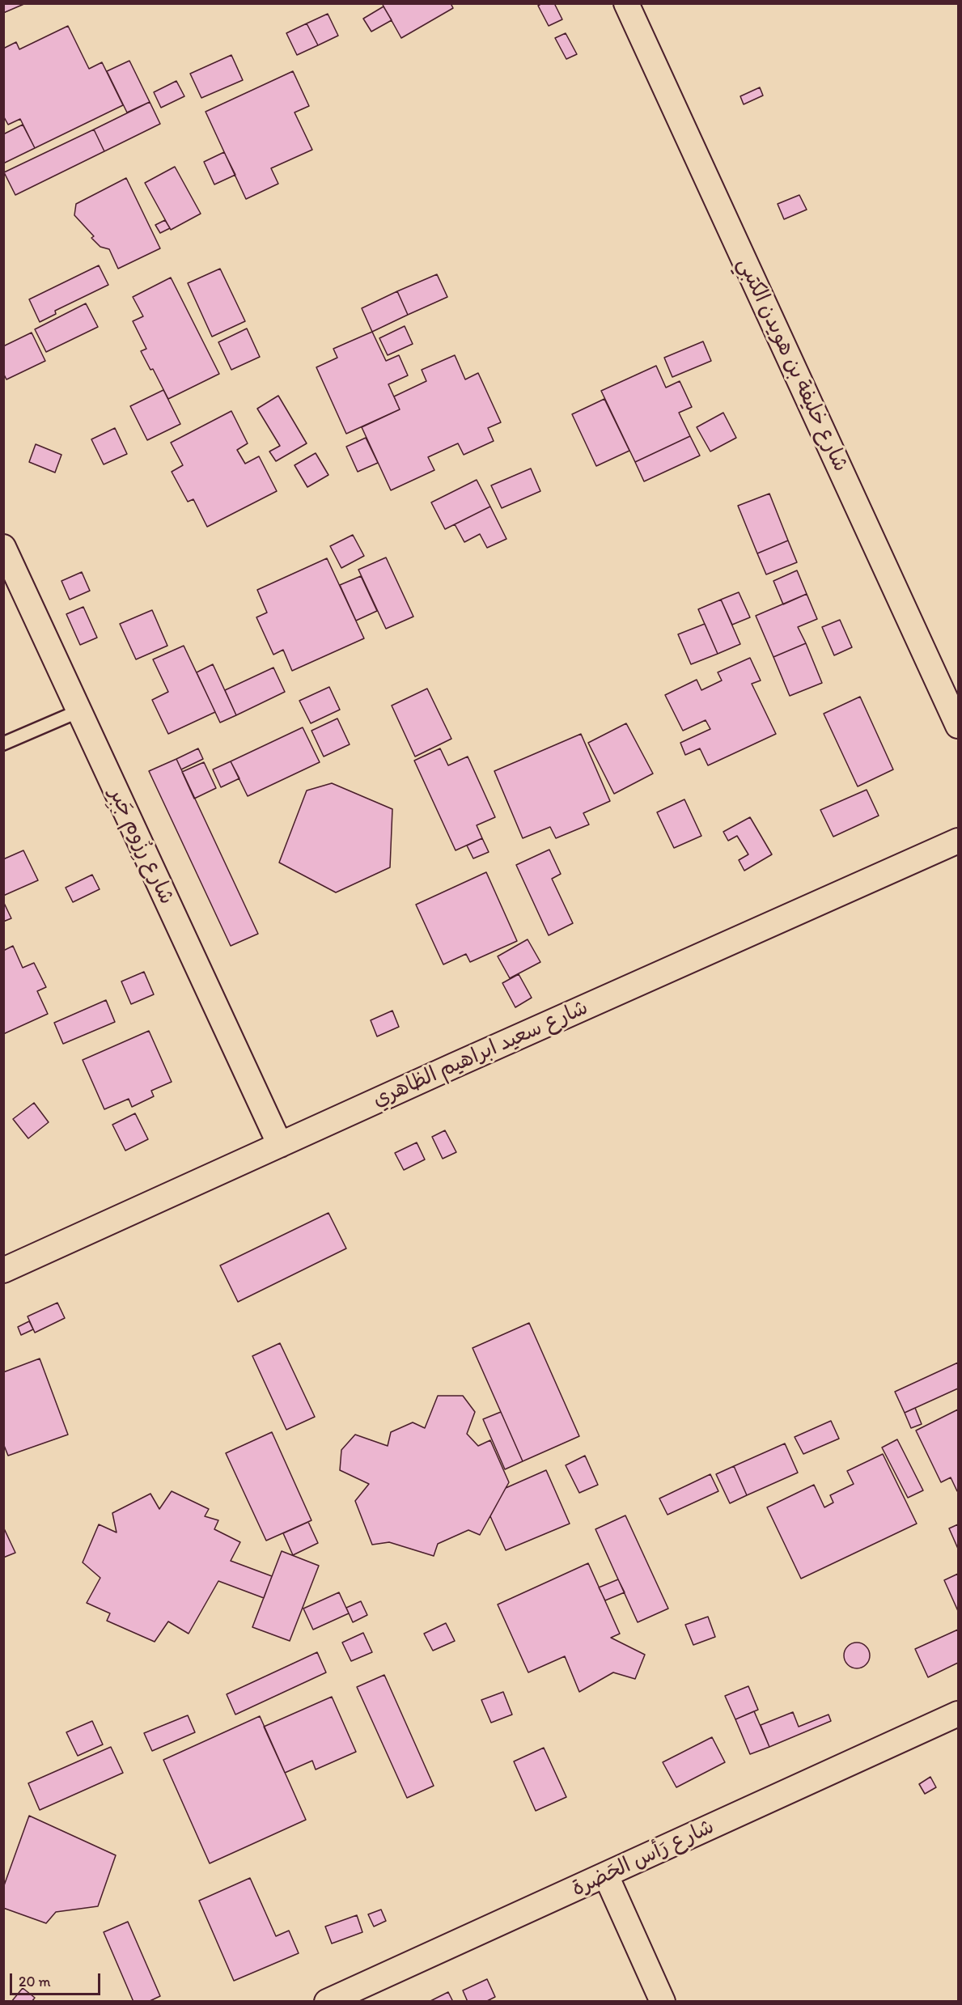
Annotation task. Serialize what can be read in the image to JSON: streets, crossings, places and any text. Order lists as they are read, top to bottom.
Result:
{
  "streets": {
    "street": [
      "شارع خليفة بن هويدن الكتبي",
      "شارع رِزُوم جَبِر",
      "شارع سعيد ابراهيم الظاهري",
      "شارع رَأس الحَضرة"
    ]
  },
  "crossings": [
    ["شارع رِزُوم جَبِر", "شارع سعيد ابراهيم الظاهري"]
  ],
  "scale_bar": "20 m"
}
